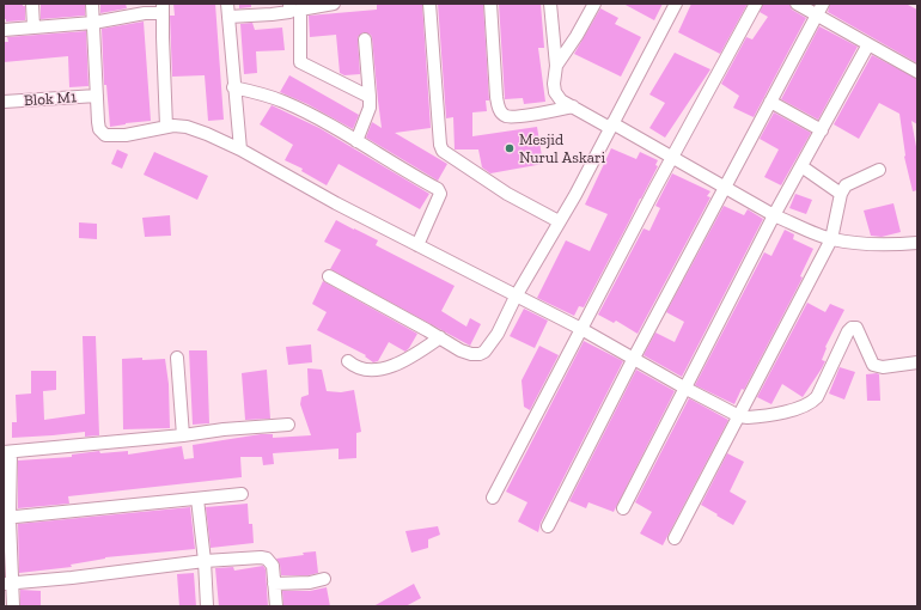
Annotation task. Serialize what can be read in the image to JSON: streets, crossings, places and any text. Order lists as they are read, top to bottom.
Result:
{
  "streets": {
    "street": ["Blok M1"]
  },
  "places": ["Mesjid Nurul Askari"]
}
